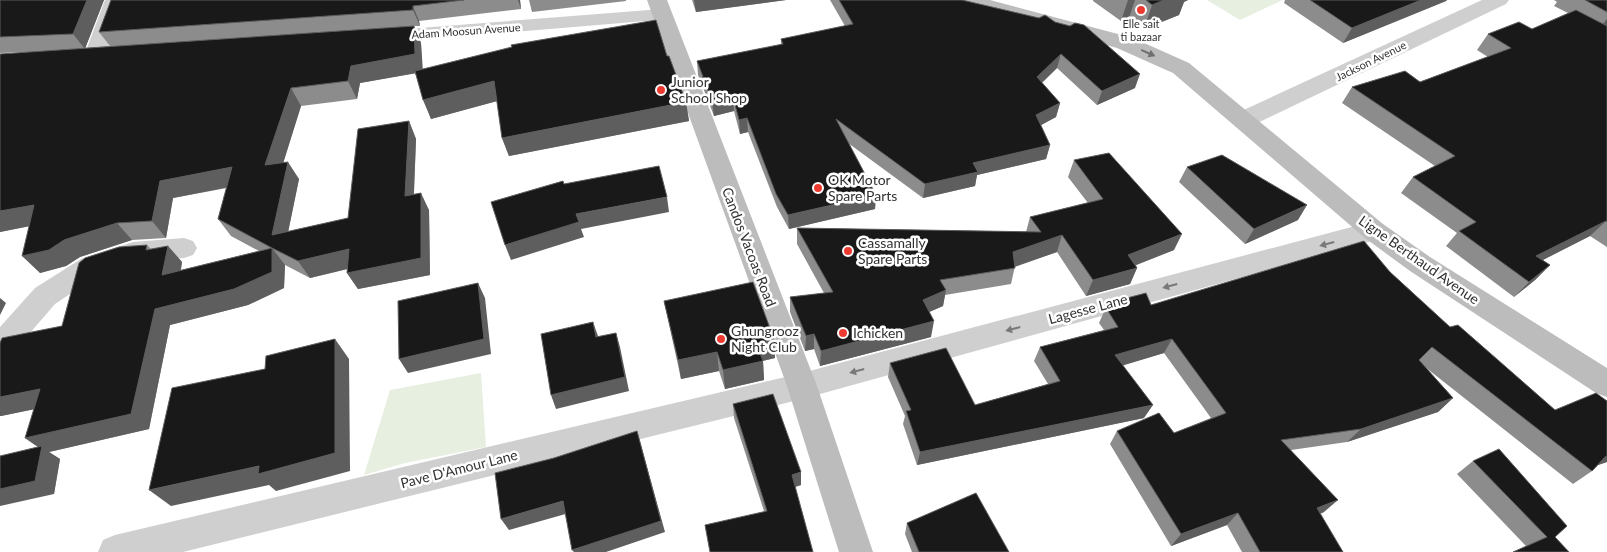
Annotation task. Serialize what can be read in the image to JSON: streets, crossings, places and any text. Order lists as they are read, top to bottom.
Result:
{
  "streets": {
    "street": [
      "Adam Moosun Avenue",
      "Jackson Avenue",
      "Candos Vacoas Road",
      "Ligne Berthaud Avenue",
      "Lagesse Lane",
      "Pave D'Amour Lane"
    ]
  },
  "crossings": [
    ["Adam Moosun Avenue", "Candos Vacoas Road"],
    ["Jackson Avenue", "Ligne Berthaud Avenue"],
    ["Candos Vacoas Road", "Lagesse Lane"],
    ["Candos Vacoas Road", "Pave D'Amour Lane"],
    ["Ligne Berthaud Avenue", "Lagesse Lane"],
    ["Lagesse Lane", "Pave D'Amour Lane"]
  ],
  "one_way": ["Ligne Berthaud Avenue", "Lagesse Lane"],
  "places": [
    "Elle sait ti bazaar",
    "Junior School Shop",
    "OK Motor Spare Parts",
    "Cassamally Spare Parts",
    "Ichicken",
    "Ghungrooz Night Club"
  ]
}
